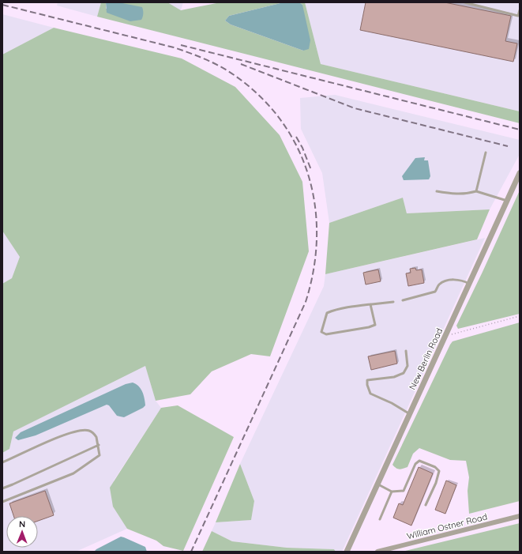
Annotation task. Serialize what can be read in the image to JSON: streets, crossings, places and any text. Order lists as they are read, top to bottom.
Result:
{
  "streets": {
    "street": ["New Berlin Road", "William Ostner Road"]
  },
  "north": "top"
}
